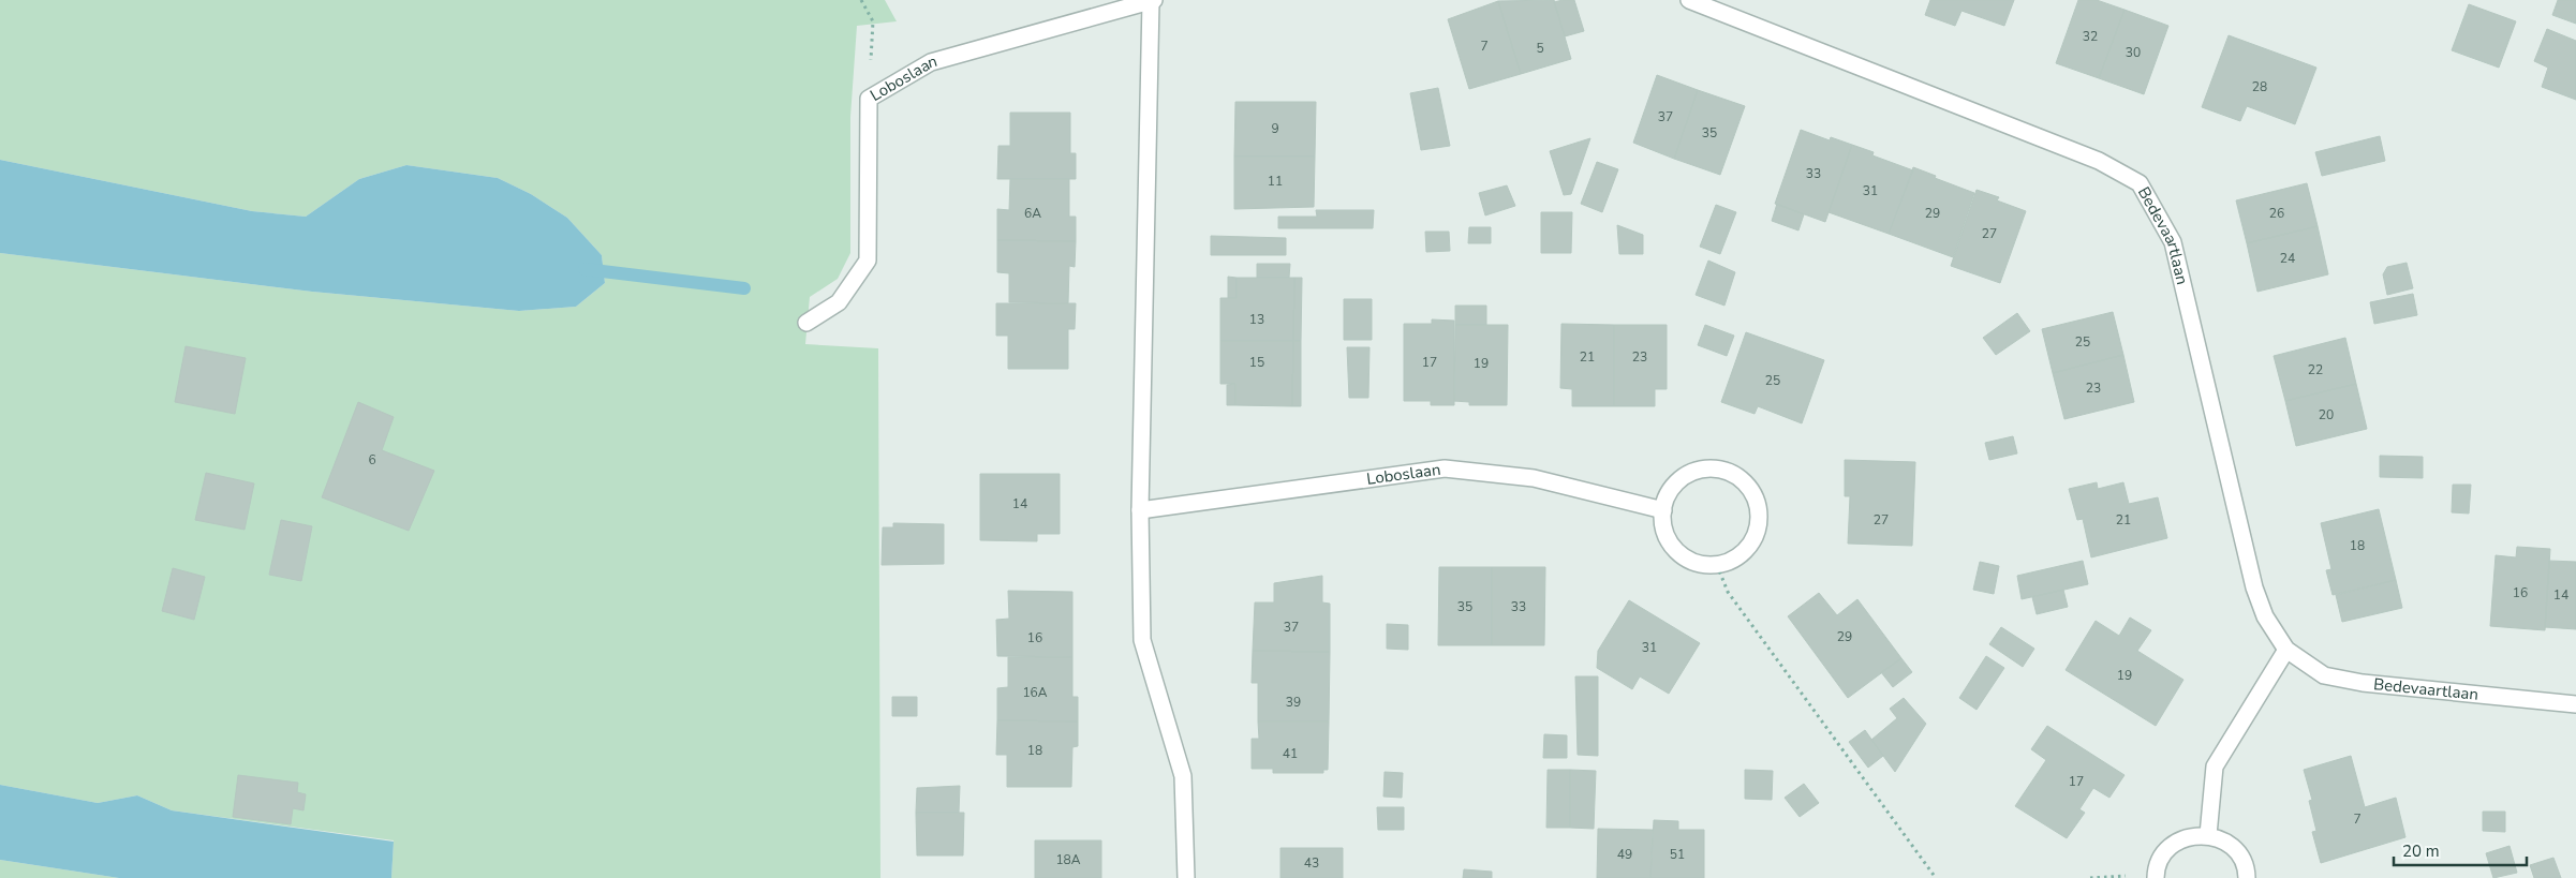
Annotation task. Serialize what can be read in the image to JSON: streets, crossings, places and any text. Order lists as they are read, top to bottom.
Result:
{
  "streets": {
    "street": ["Loboslaan", "Bedevaartlaan"]
  },
  "house_numbers": [
    "32",
    "7",
    "5",
    "30",
    "28",
    "37",
    "9",
    "35",
    "33",
    "11",
    "31",
    "6A",
    "29",
    "26",
    "27",
    "24",
    "13",
    "25",
    "21",
    "23",
    "15",
    "17",
    "19",
    "22",
    "25",
    "23",
    "20",
    "6",
    "14",
    "27",
    "21",
    "18",
    "16",
    "14",
    "35",
    "33",
    "37",
    "29",
    "16",
    "31",
    "19",
    "16A",
    "39",
    "18",
    "41",
    "17",
    "7",
    "49",
    "51",
    "18A",
    "43"
  ],
  "scale_bar": "20 m"
}
